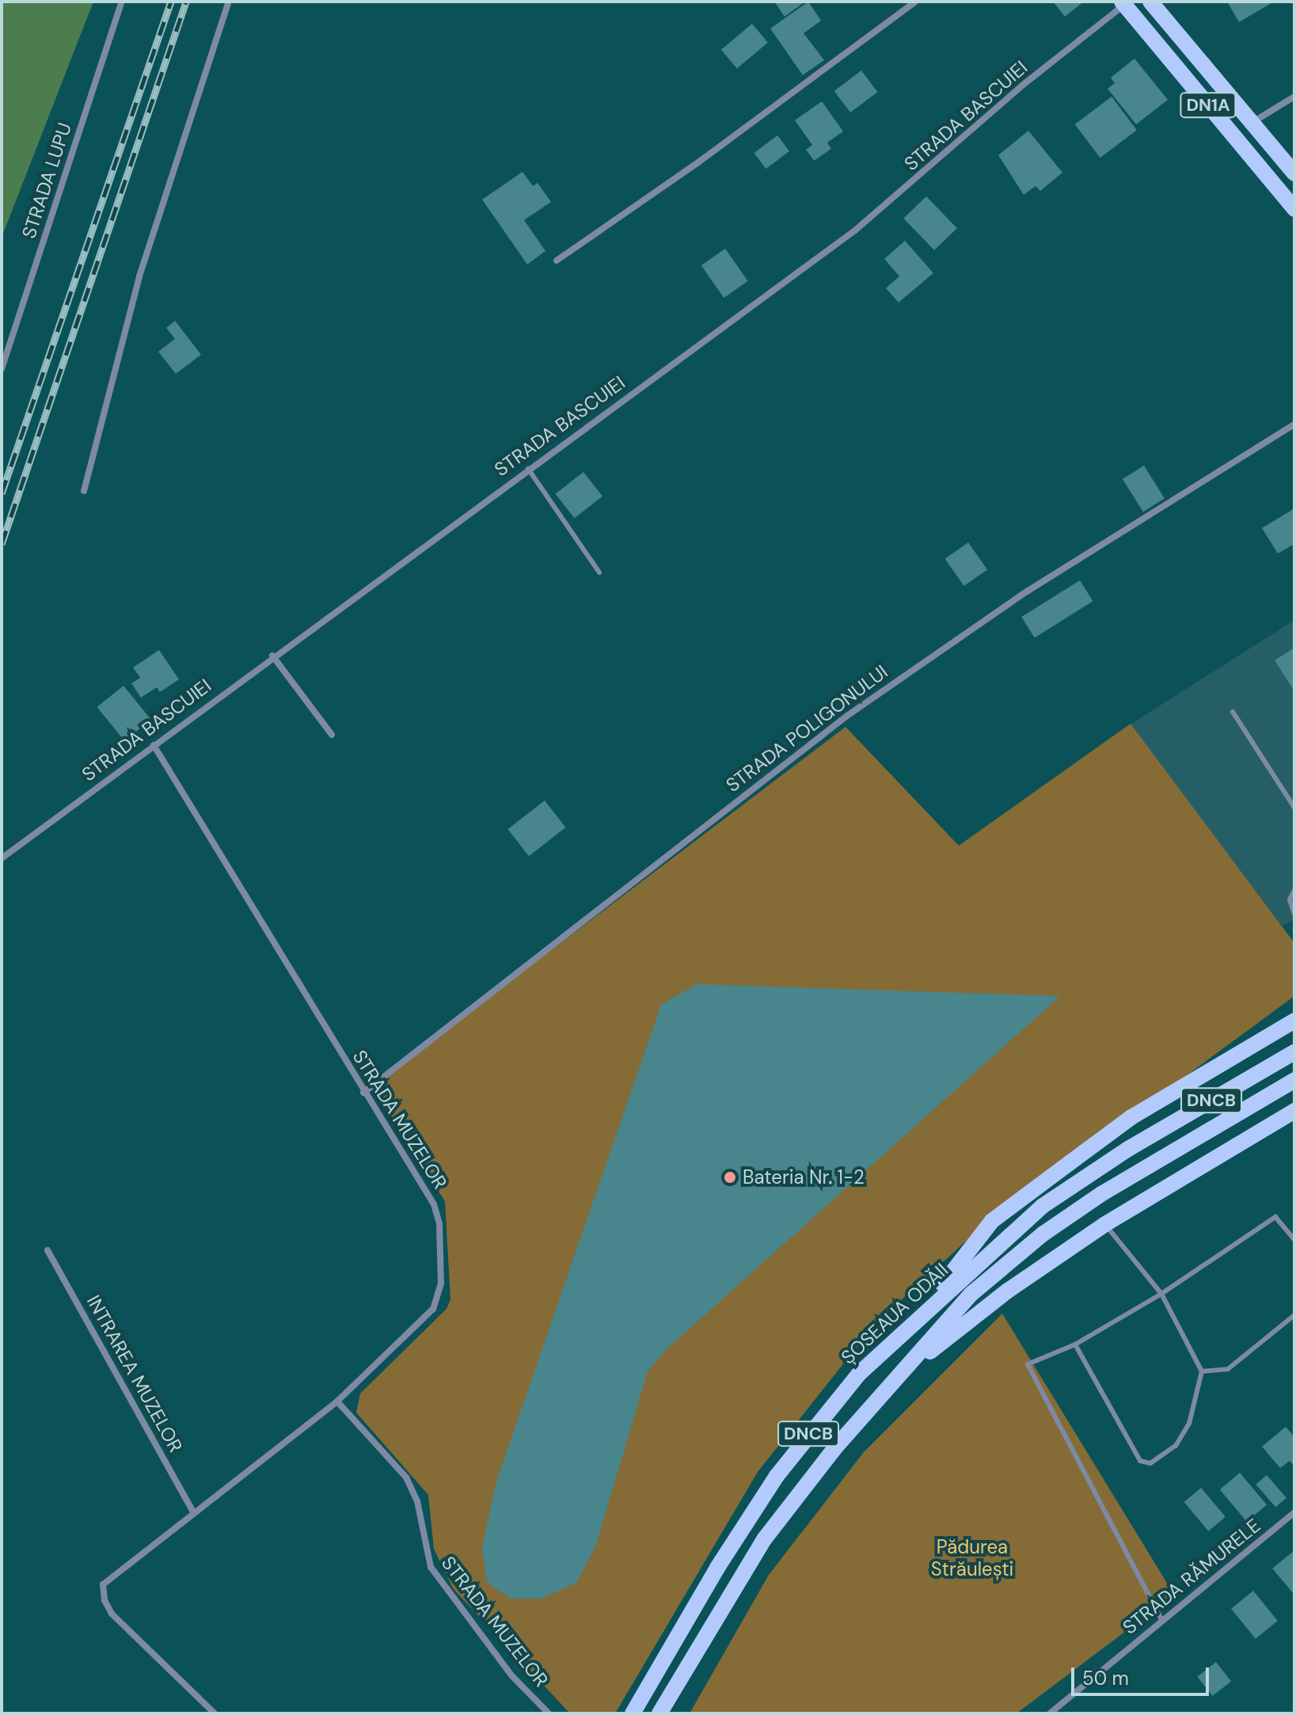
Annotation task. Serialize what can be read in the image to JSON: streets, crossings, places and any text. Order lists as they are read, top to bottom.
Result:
{
  "streets": {
    "main road": ["DN1A", "DNCB", "ȘOSEAUA ODĂII"],
    "street": [
      "STRADA BASCUIEI",
      "STRADA LUPU",
      "STRADA POLIGONULUI",
      "STRADA MUZELOR",
      "INTRAREA MUZELOR",
      "STRADA RĂMURELE"
    ]
  },
  "crossings": [
    ["DN1A", "STRADA BASCUIEI"],
    ["STRADA BASCUIEI", "STRADA MUZELOR"],
    ["STRADA POLIGONULUI", "STRADA MUZELOR"]
  ],
  "parks": ["Pădurea Străulești"],
  "places": ["Bateria Nr. 1-2"],
  "scale_bar": "50 m"
}
